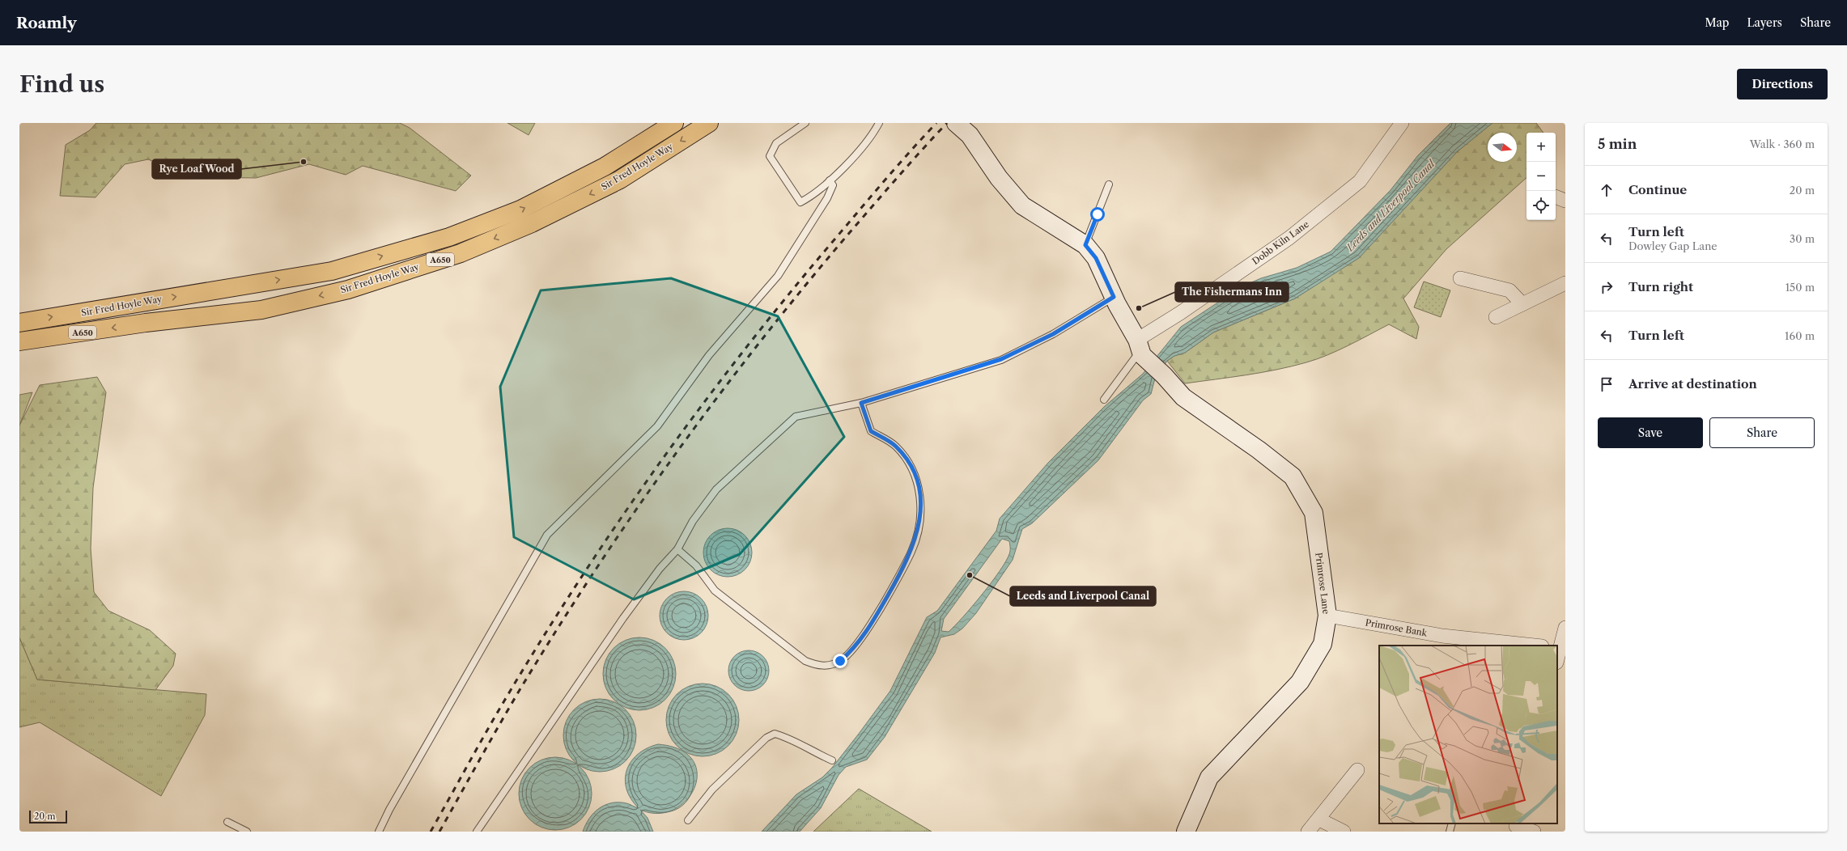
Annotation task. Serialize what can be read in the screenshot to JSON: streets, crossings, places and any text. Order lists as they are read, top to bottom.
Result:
{
  "streets": {
    "highway": ["Sir Fred Hoyle Way", "A650"],
    "street": ["Dobb Kiln Lane", "Primrose Lane", "Primrose Bank"]
  },
  "crossings": [
    ["Dobb Kiln Lane", "Primrose Lane"],
    ["Primrose Lane", "Primrose Bank"]
  ],
  "water": ["Leeds and Liverpool Canal"],
  "places": ["Rye Loaf Wood", "The Fishermans Inn", "Leeds and Liverpool Canal"],
  "scale_bar": "20 m",
  "north": "right",
  "page": {
    "header": "Roamly",
    "nav": ["Map", "Layers", "Share"],
    "buttons": [
      "Directions",
      ["Save", "Share"]
    ],
    "title": "Find us",
    "heading": ["5 min", "Walk · 360 m"],
    "map_buttons": ["+", "−"],
    "list": [
      ["Continue", "20 m"],
      ["Turn left", "Dowley Gap Lane", "30 m"],
      ["Turn right", "150 m"],
      ["Turn left", "160 m"],
      "Arrive at destination"
    ],
    "scale": "20 m"
  }
}
